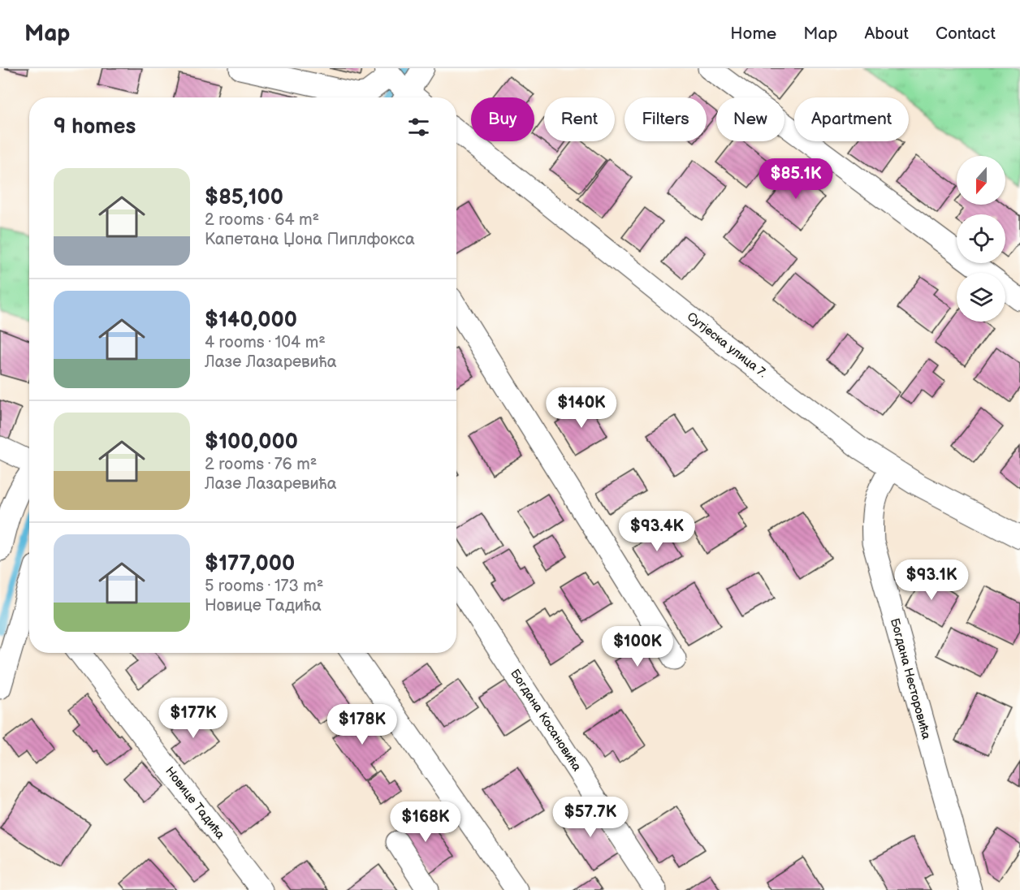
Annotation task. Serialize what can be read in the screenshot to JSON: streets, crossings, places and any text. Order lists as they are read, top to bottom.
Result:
{
  "streets": {
    "street": [
      "Сутјеска улица 7.",
      "Богдана Несторовића",
      "Богдана Косановића",
      "Новице Тадића"
    ]
  },
  "crossings": [
    ["Сутјеска улица 7.", "Богдана Несторовића"]
  ],
  "north": "bottom",
  "page": {
    "header": "Map",
    "nav": [
      "Home",
      "Map",
      "About",
      "Contact"
    ],
    "chip": [
      "Buy",
      "Rent",
      "Filters",
      "New",
      "Apartment"
    ],
    "heading": "9 homes",
    "list": [
      {
        "name": "$85,100",
        "note": "2 rooms · 64 m² · Капетана Џона Пиплфокса"
      },
      {
        "name": "$140,000",
        "note": "4 rooms · 104 m² · Лазе Лазаревића"
      },
      {
        "name": "$100,000",
        "note": "2 rooms · 76 m² · Лазе Лазаревића"
      },
      {
        "name": "$177,000",
        "note": "5 rooms · 173 m² · Новице Тадића"
      }
    ],
    "price": [
      "$85.1K",
      "$140K",
      "$93.4K",
      "$93.1K",
      "$100K",
      "$177K",
      "$178K",
      "$57.7K",
      "$168K"
    ]
  }
}
